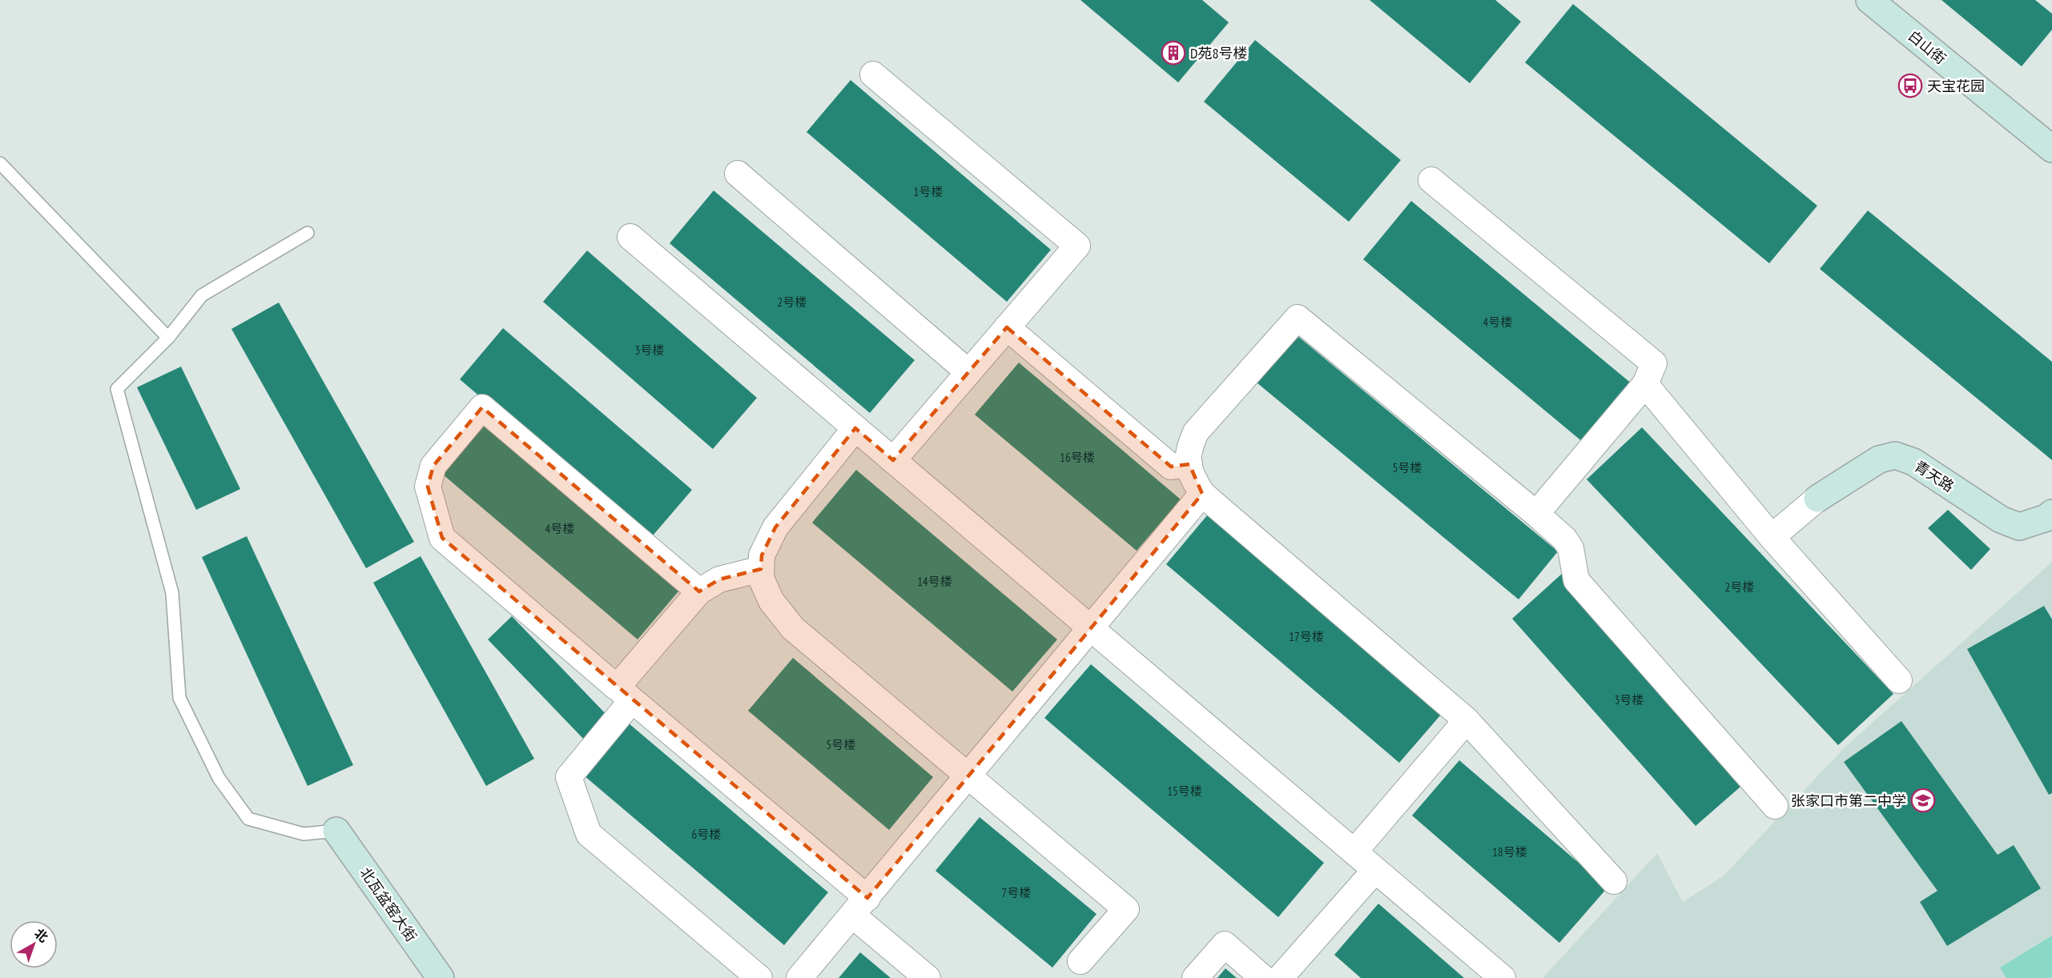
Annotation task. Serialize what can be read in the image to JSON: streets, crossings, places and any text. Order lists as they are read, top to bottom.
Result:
{
  "streets": {
    "street": ["白山街", "青天路", "北瓦盆窑大街"]
  },
  "places": {
    "building": ["D苑8号楼"],
    "bus stop": ["天宝花园"],
    "school or university": ["张家口市第二中学"]
  },
  "house_numbers": [
    "1号楼",
    "2号楼",
    "4号楼",
    "3号楼",
    "16号楼",
    "5号楼",
    "4号楼",
    "14号楼",
    "2号楼",
    "17号楼",
    "3号楼",
    "5号楼",
    "15号楼",
    "6号楼",
    "18号楼",
    "7号楼"
  ],
  "north": "top right"
}
